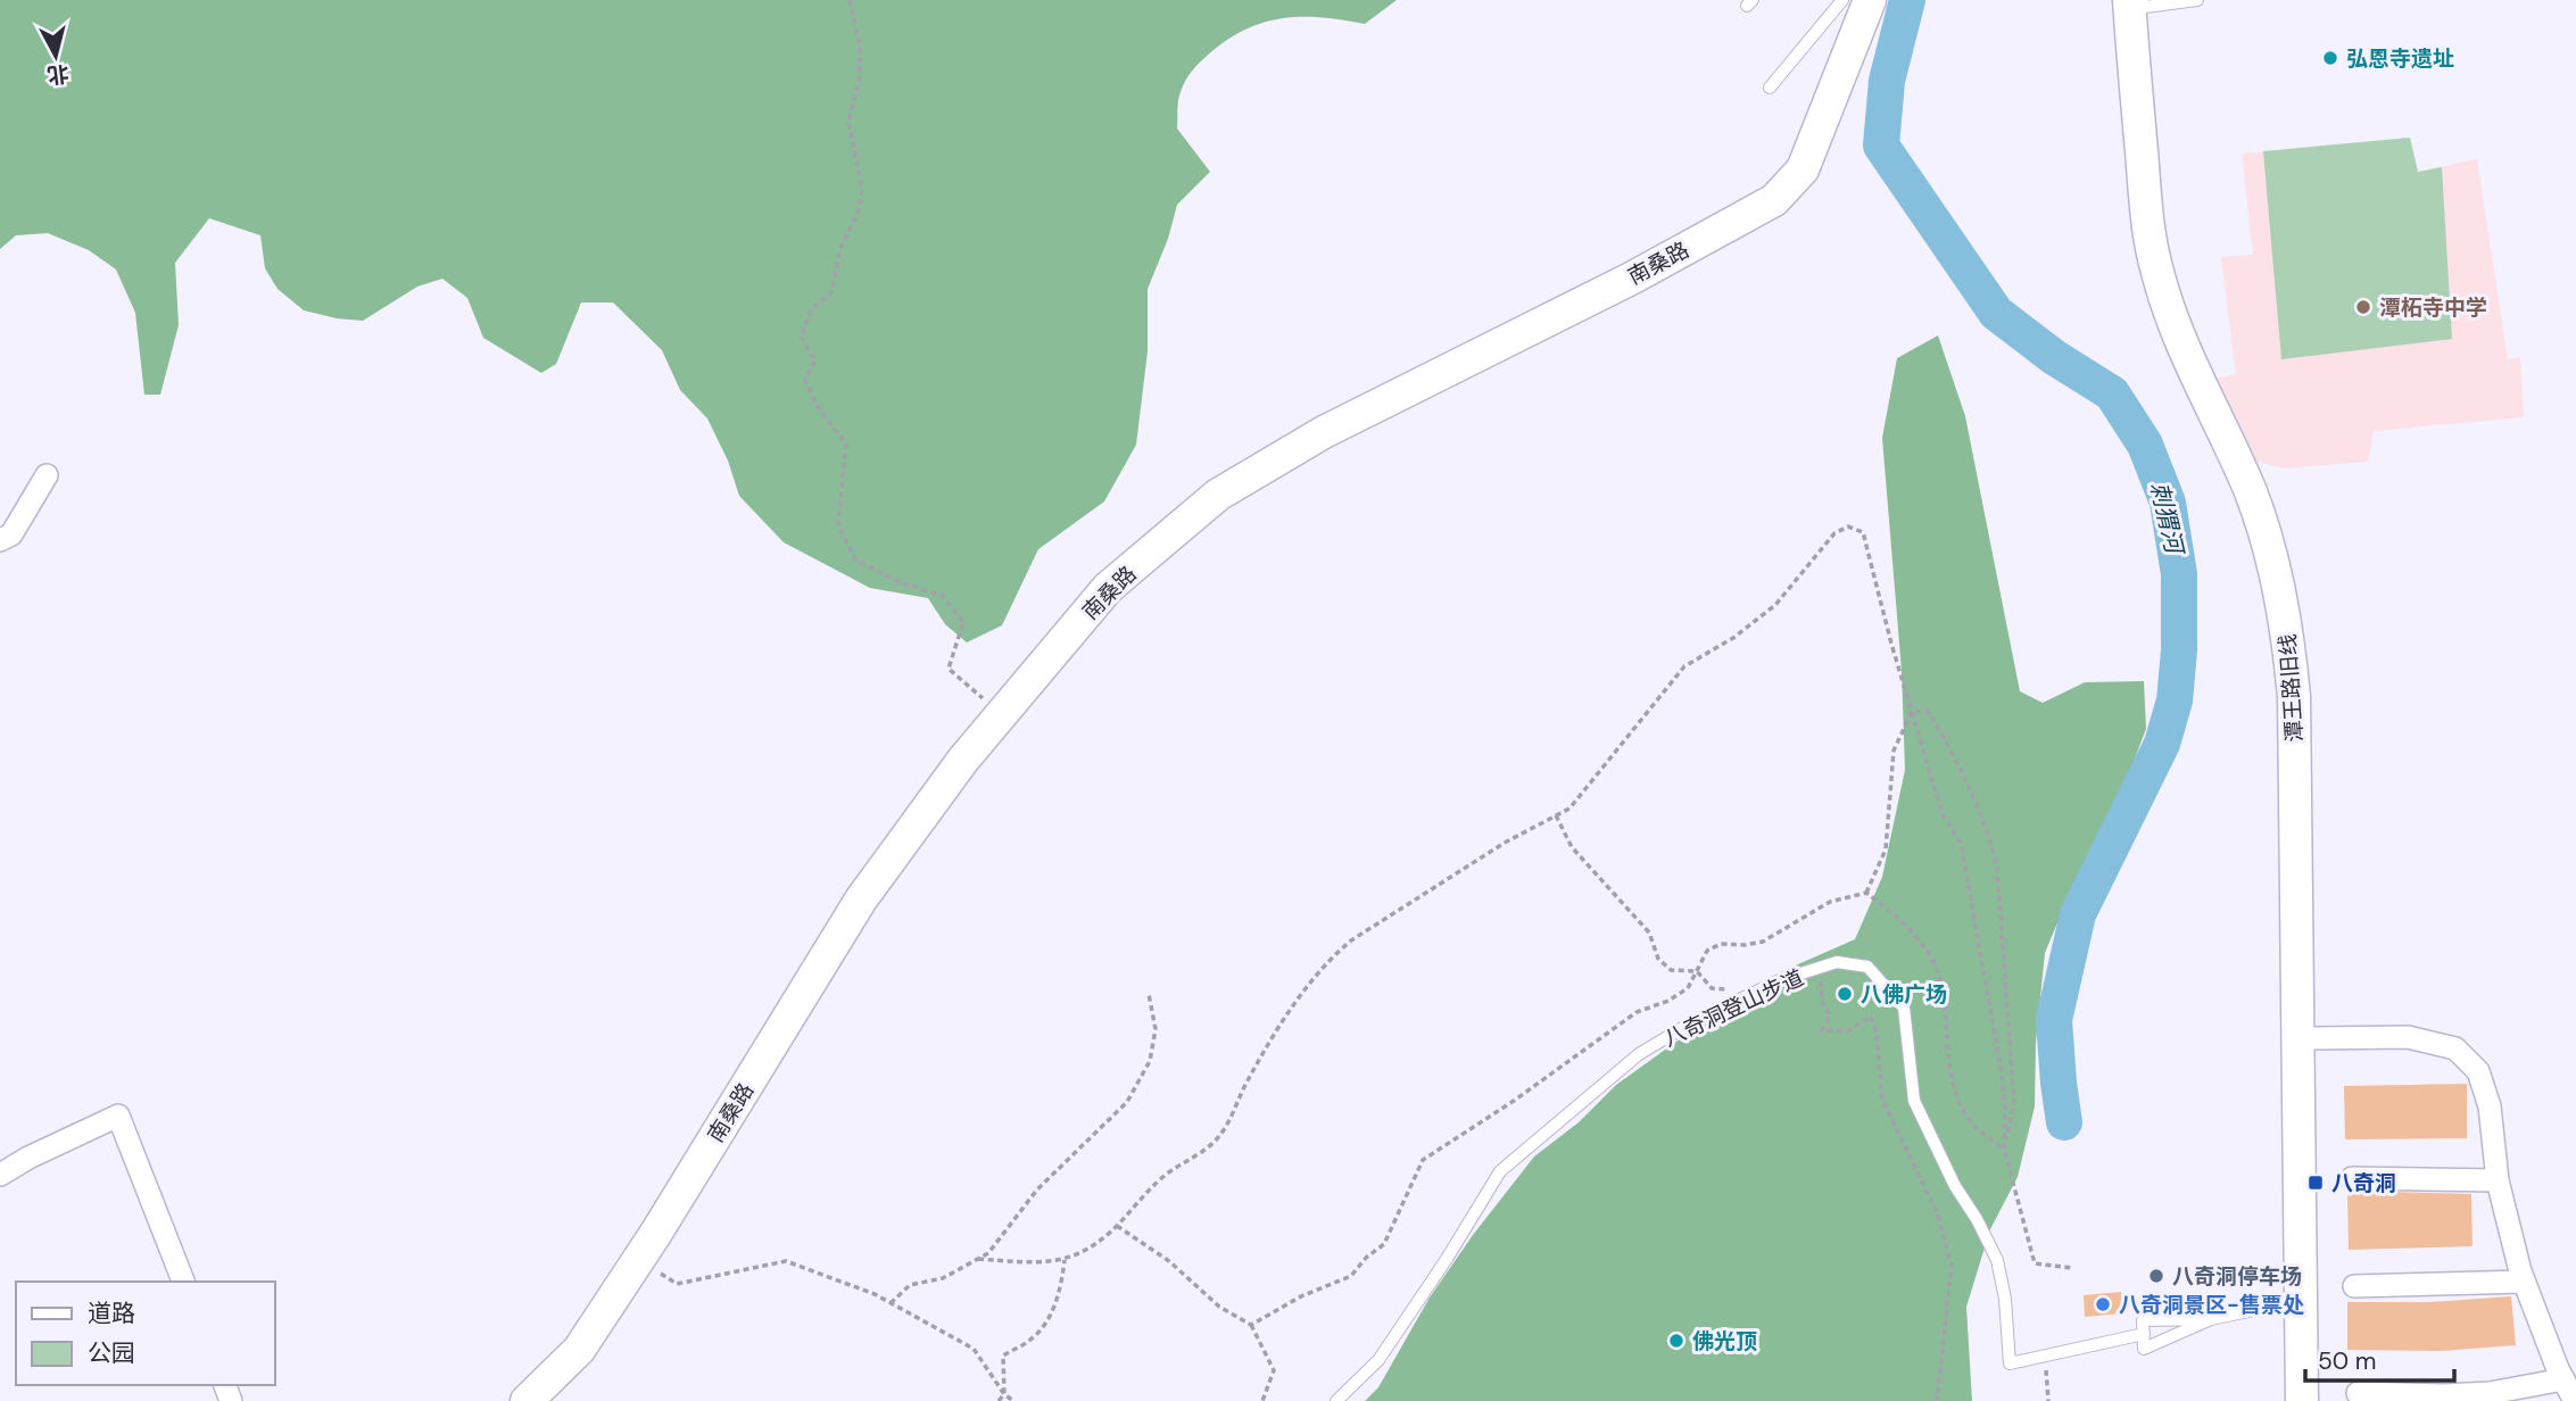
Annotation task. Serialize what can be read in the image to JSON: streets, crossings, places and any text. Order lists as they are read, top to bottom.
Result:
{
  "streets": {
    "street": ["南桑路", "潭王路旧线"],
    "lane": ["八奇洞登山步道"]
  },
  "water": ["刺猬河"],
  "places": {
    "other": [
      "弘恩寺遗址",
      "潭柘寺中学",
      "八佛广场",
      "八奇洞停车场",
      "八奇洞景区-售票处",
      "佛光顶"
    ],
    "transit": ["八奇洞"]
  },
  "legend": ["道路", "公园"],
  "scale_bar": "50 m",
  "north": "bottom"
}
